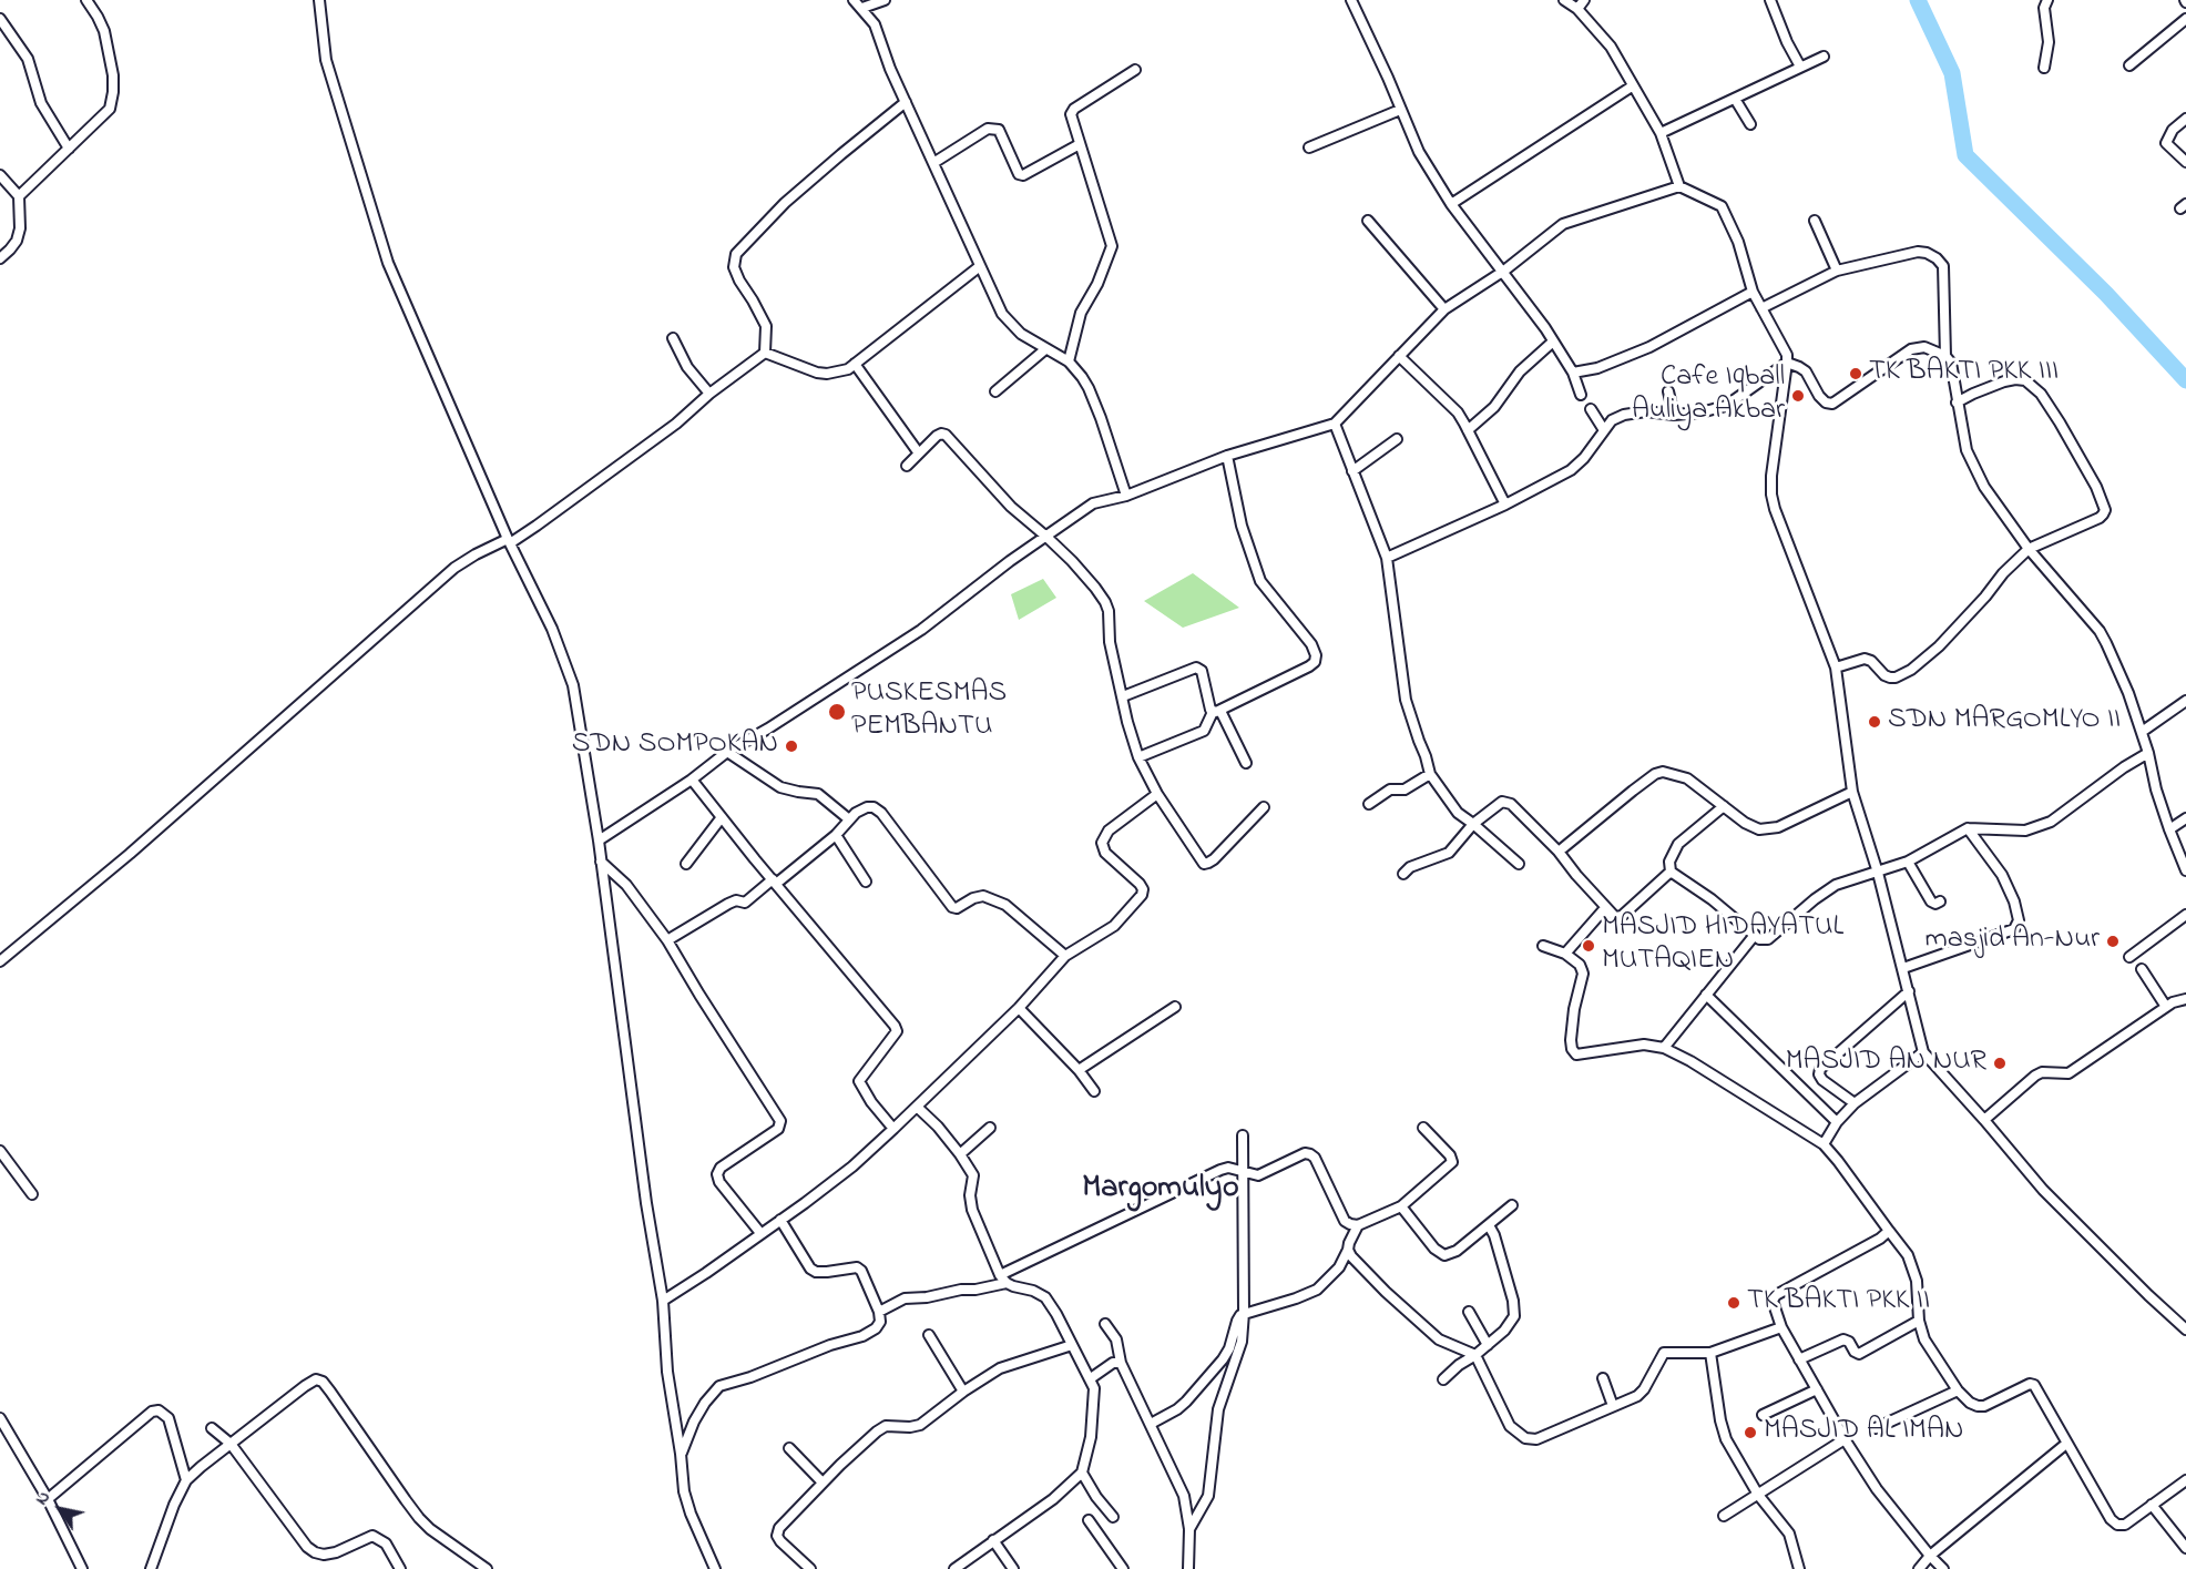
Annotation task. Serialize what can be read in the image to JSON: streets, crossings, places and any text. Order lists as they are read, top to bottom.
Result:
{
  "districts": ["Margomulyo"],
  "places": [
    "TK BAKTI PKK III",
    "Cafe Iqball Auliya Akbar",
    "PUSKESMAS PEMBANTU",
    "SDN MARGOMLYO II",
    "SDN SOMPOKAN",
    "masjid An-Nur",
    "MASJID HIDAYATUL MUTAQIEN",
    "MASJID AN NUR",
    "TK BAKTI PKK II",
    "MASJID AL IMAN"
  ],
  "north": "top left"
}
